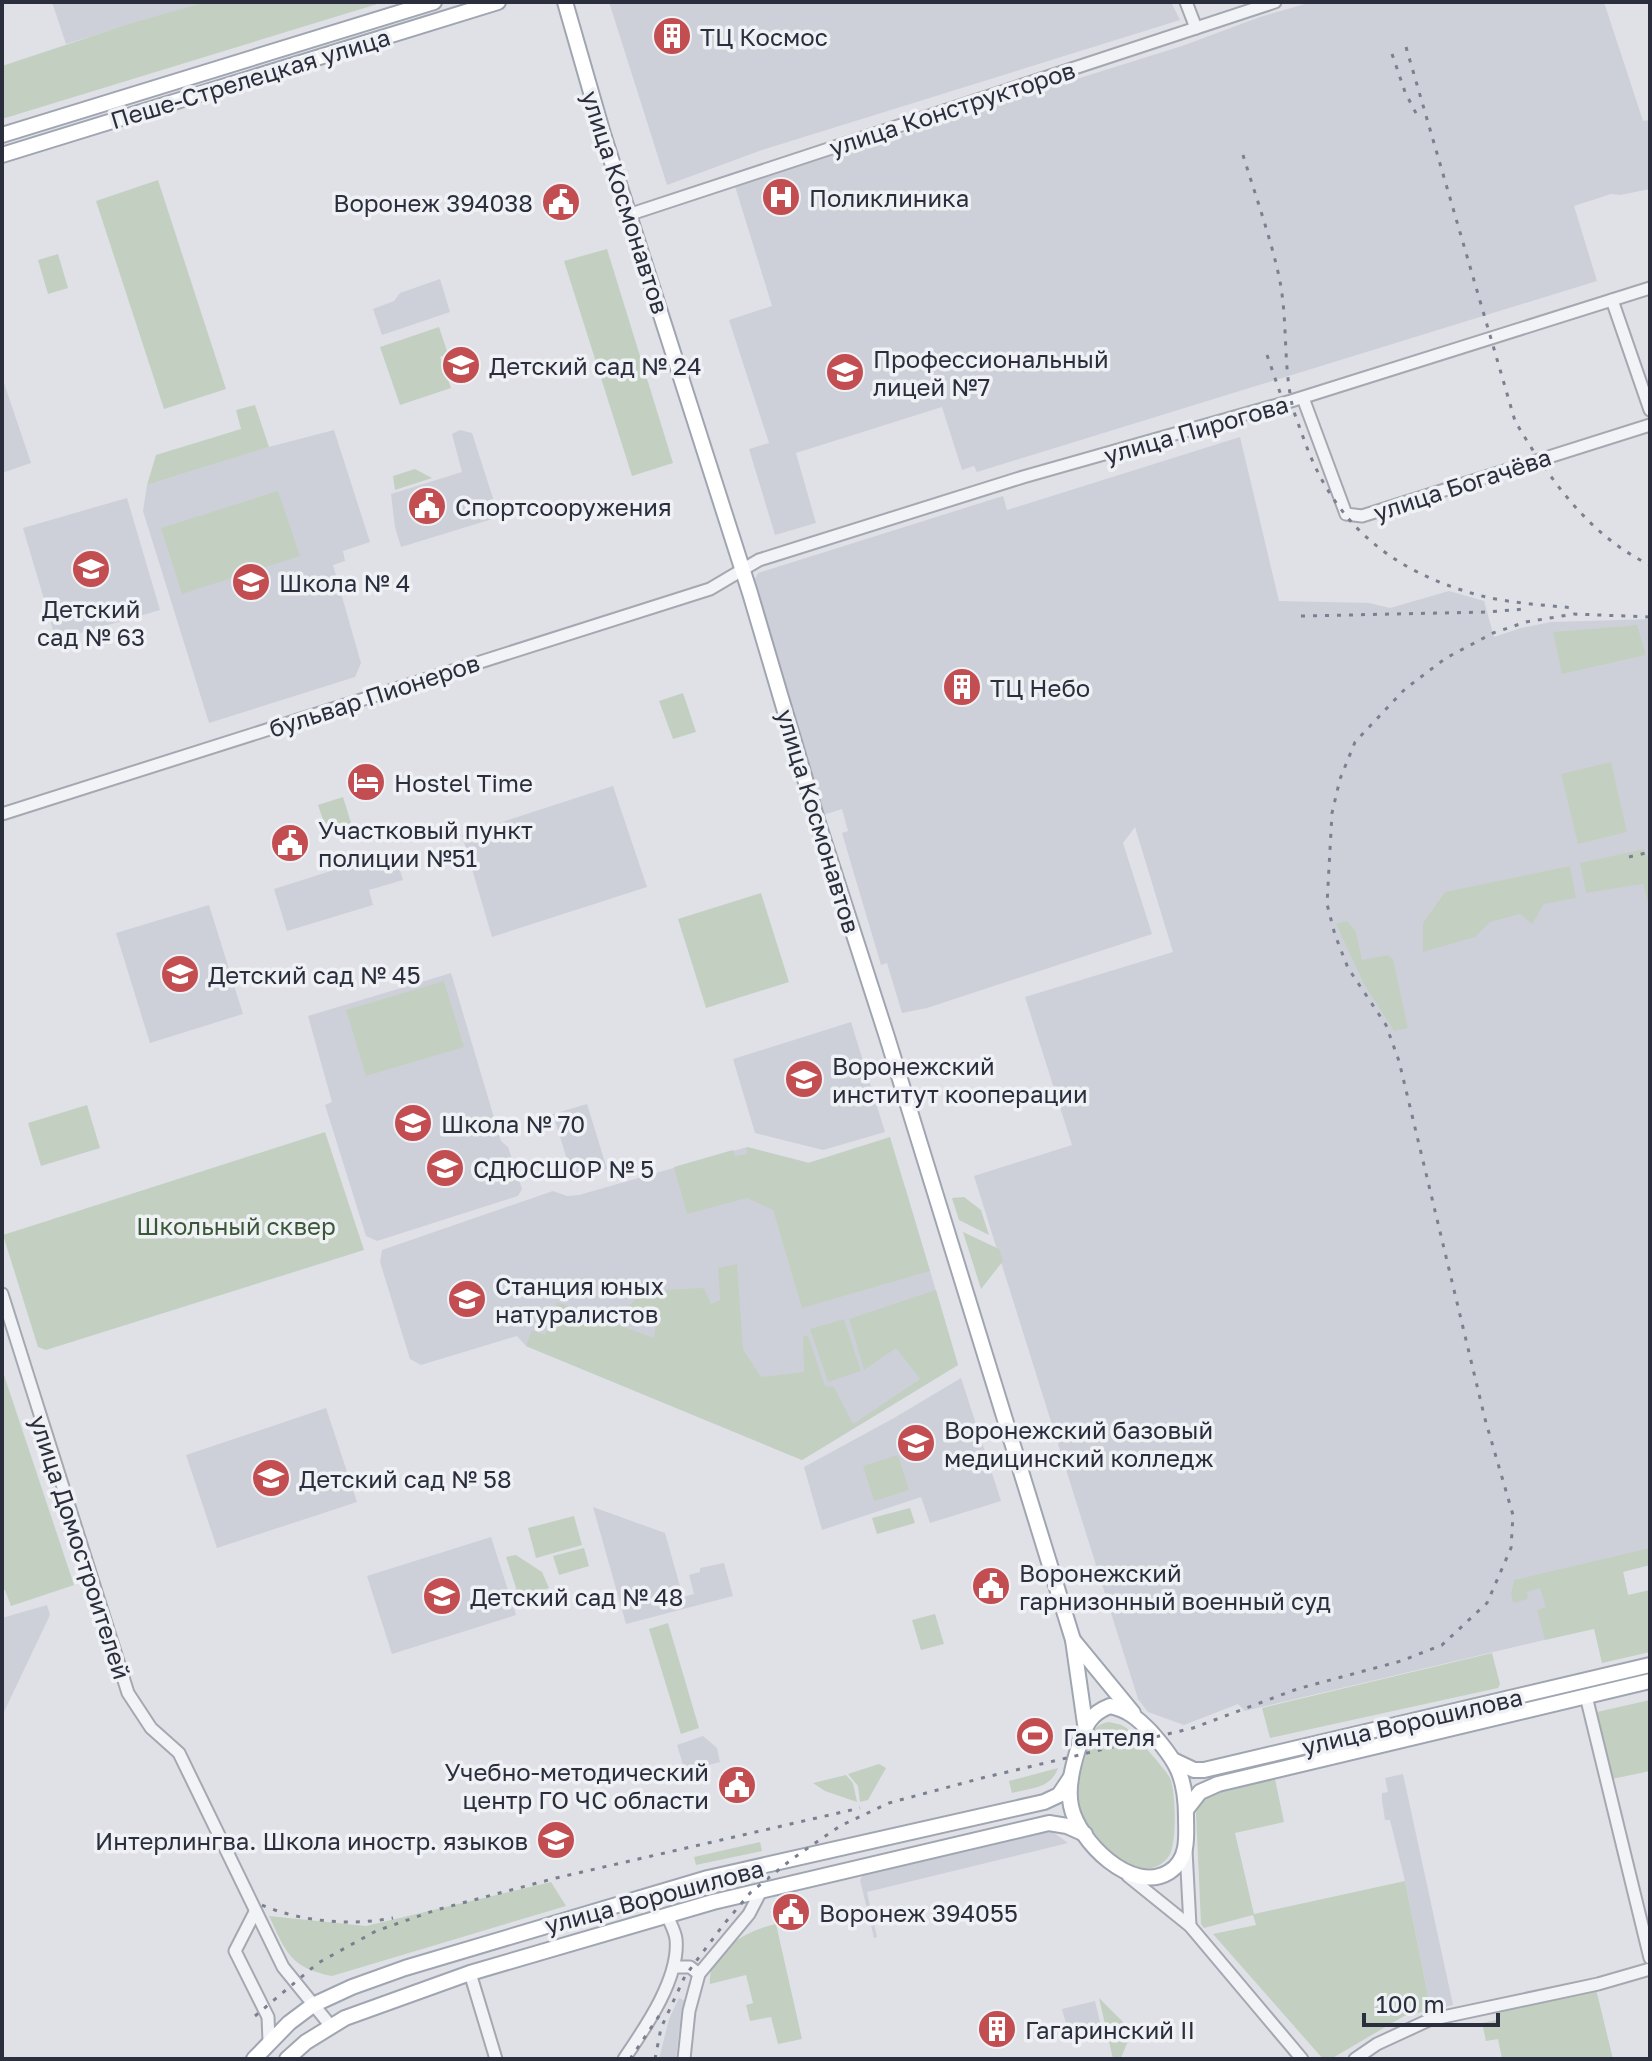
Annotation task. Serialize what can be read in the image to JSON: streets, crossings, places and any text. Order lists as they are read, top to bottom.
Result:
{
  "streets": {
    "main road": ["Пеше-Стрелецкая улица", "улица Космонавтов", "улица Ворошилова"],
    "street": [
      "улица Конструкторов",
      "улица Пирогова",
      "улица Богачёва",
      "бульвар Пионеров",
      "улица Домостроителей"
    ]
  },
  "crossings": [
    ["улица Конструкторов", "улица Космонавтов"],
    ["улица Космонавтов", "улица Пирогова"],
    ["улица Космонавтов", "бульвар Пионеров"],
    ["улица Космонавтов", "улица Ворошилова"],
    ["улица Пирогова", "улица Богачёва"],
    ["улица Пирогова", "бульвар Пионеров"],
    ["улица Домостроителей", "улица Ворошилова"]
  ],
  "parks": ["Школьный сквер"],
  "places": {
    "building": ["ТЦ Космос", "ТЦ Небо", "Гагаринский II"],
    "hospital": ["Поликлиника"],
    "public building": [
      "Воронеж 394038",
      "Спортсооружения",
      "Участковый пункт полиции №51",
      "Воронежский гарнизонный военный суд",
      "Учебно-методический центр ГО ЧС области",
      "Воронеж 394055"
    ],
    "school or university": [
      "Детский сад № 24",
      "Профессиональный лицей №7",
      "Детский сад № 63",
      "Школа № 4",
      "Детский сад № 45",
      "Воронежский институт кооперации",
      "Школа № 70",
      "СДЮСШОР № 5",
      "Станция юных натуралистов",
      "Воронежский базовый медицинский колледж",
      "Детский сад № 58",
      "Детский сад № 48",
      "Интерлингва. Школа иностр. языков"
    ],
    "hotel": ["Hostel Time"],
    "sports": ["Гантеля"]
  },
  "scale_bar": "100 m"
}
